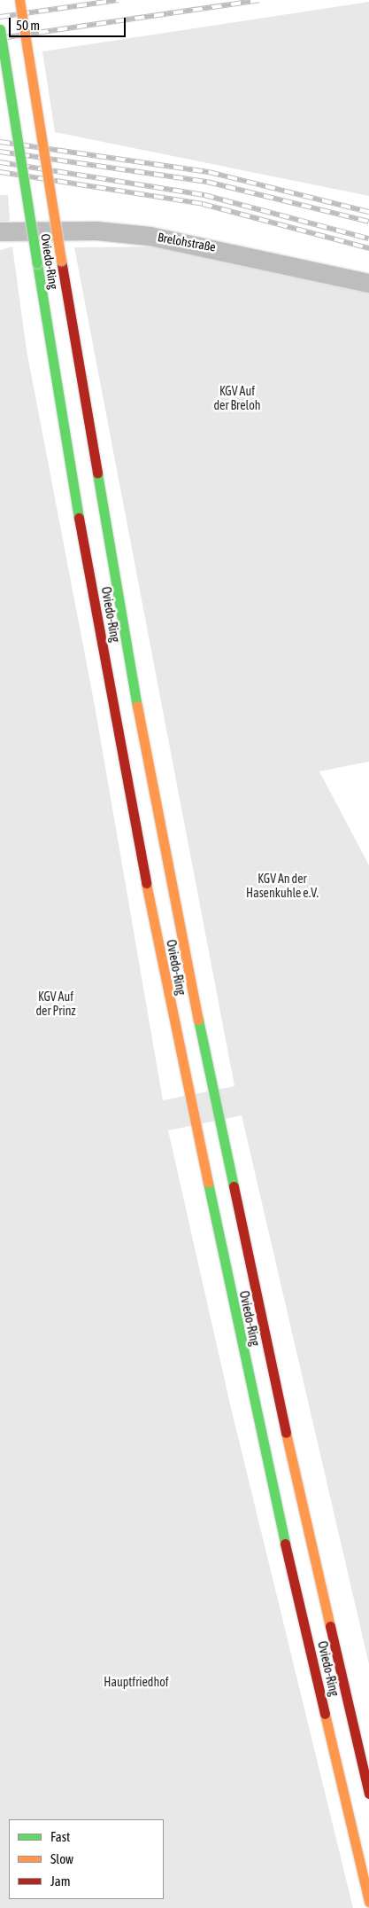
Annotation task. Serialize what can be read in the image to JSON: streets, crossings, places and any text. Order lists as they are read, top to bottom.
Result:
{
  "streets": {
    "highway": ["Oviedo-Ring"],
    "street": ["Brelohstraße"]
  },
  "parks": [
    "KGV Auf der Breloh",
    "KGV An der Hasenkuhle e.V.",
    "KGV Auf der Prinz",
    "Hauptfriedhof"
  ],
  "legend": ["Fast", "Slow", "Jam"],
  "scale_bar": "50 m"
}
